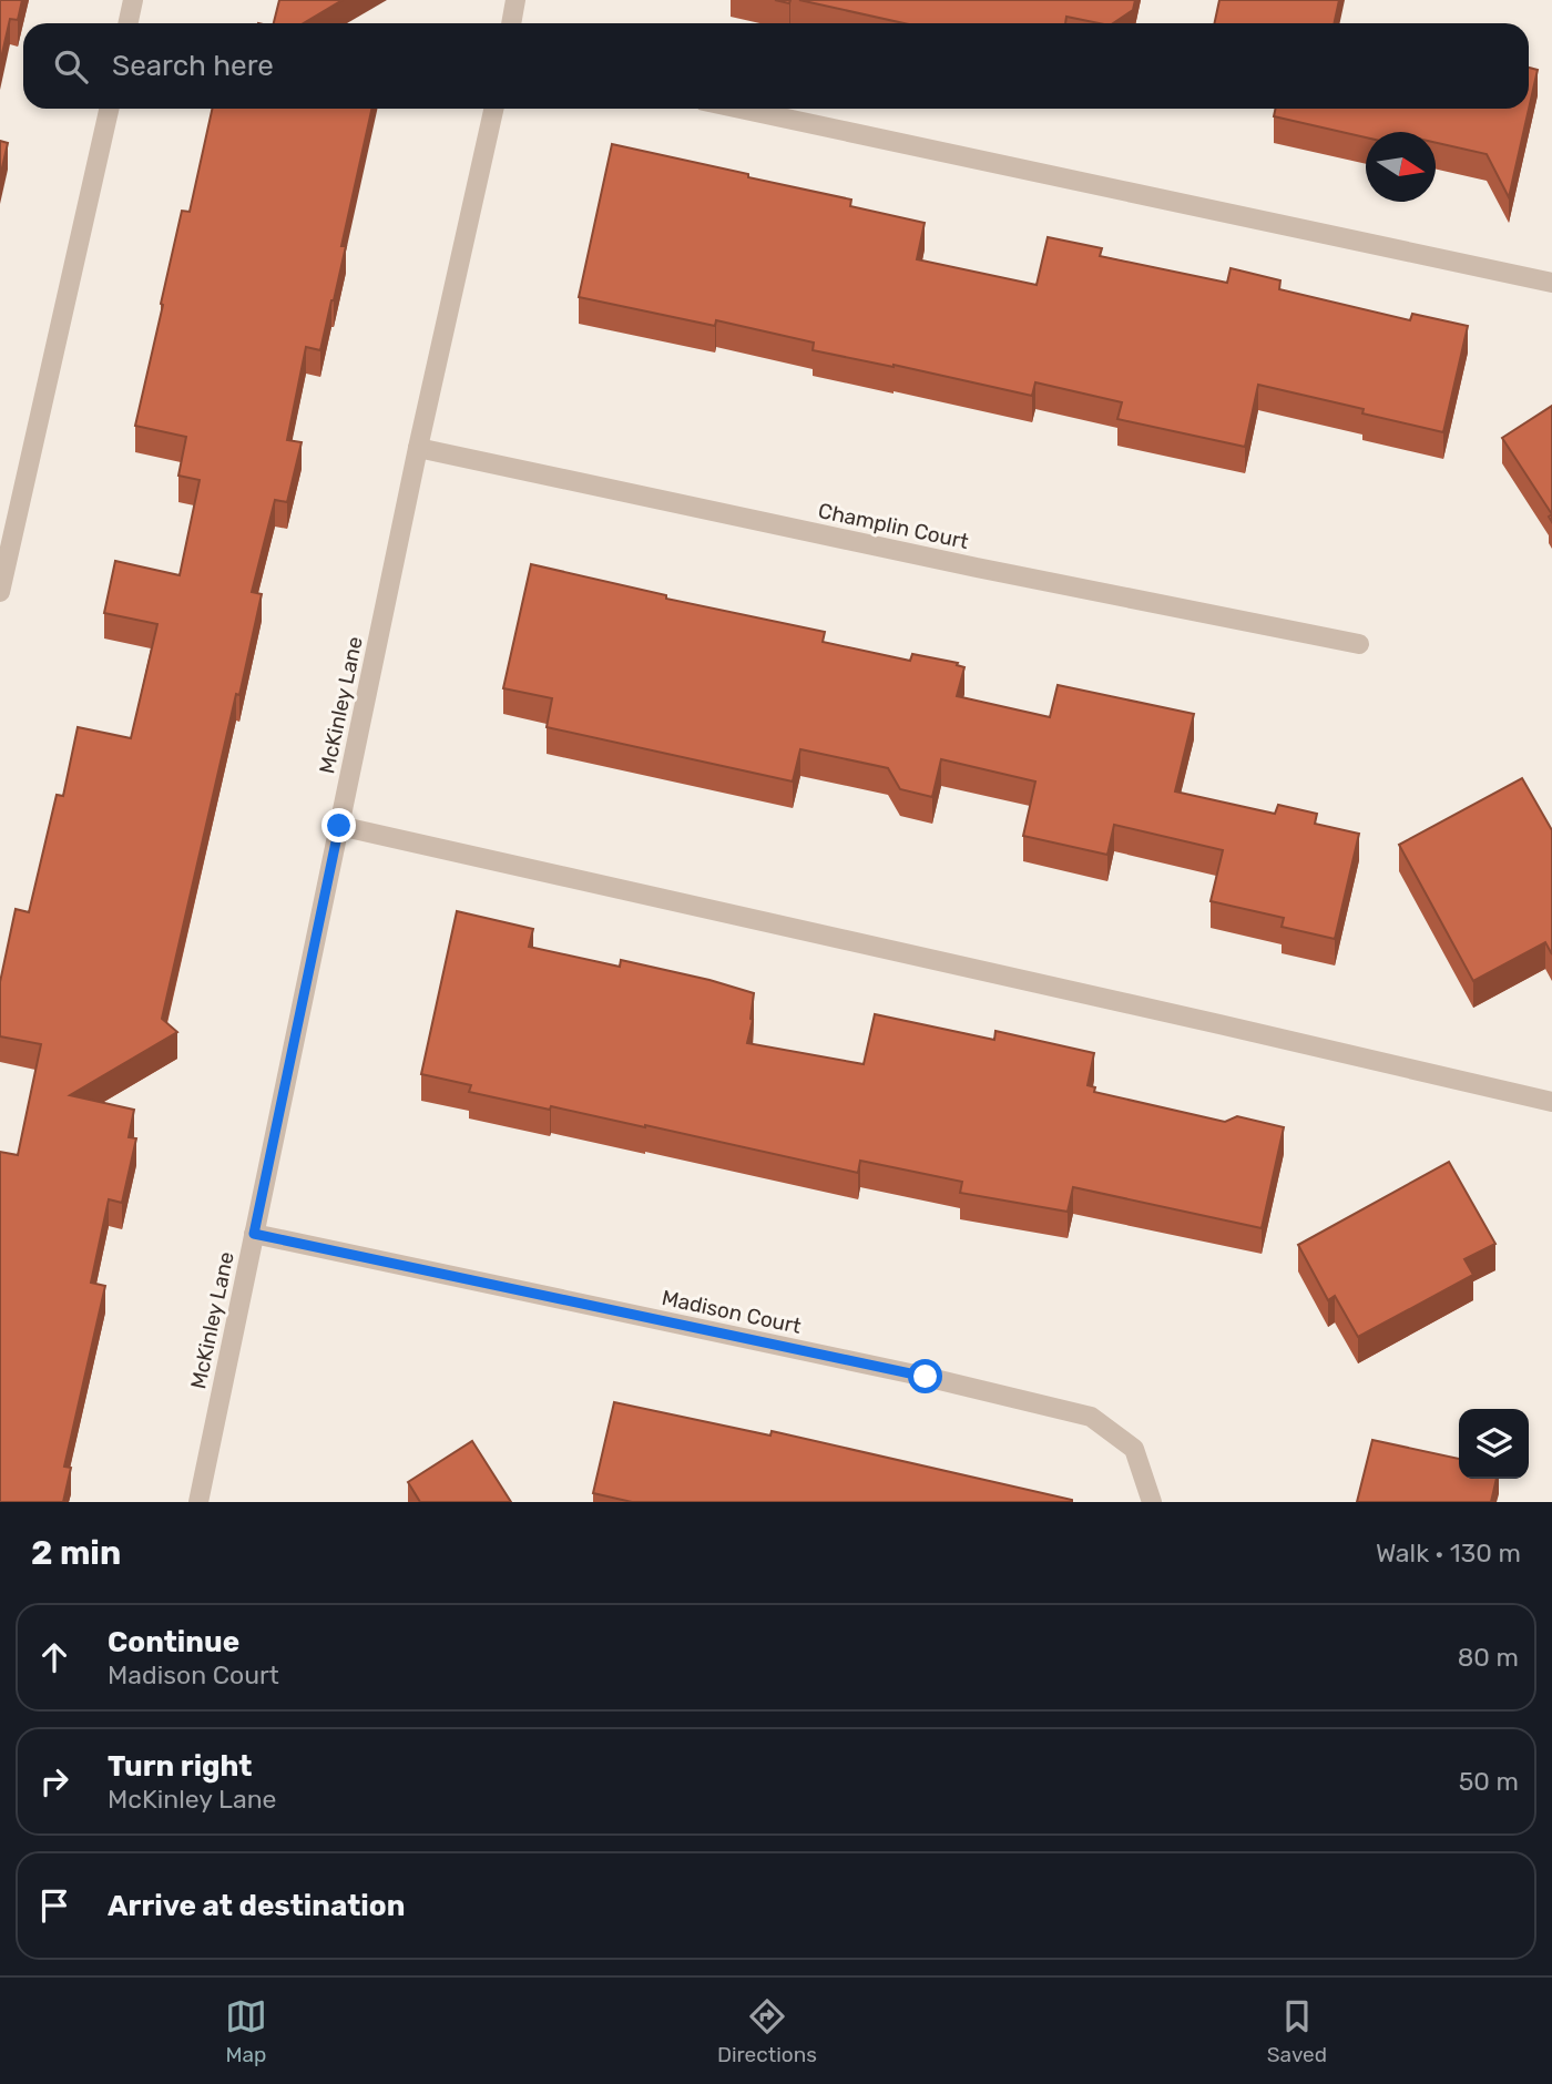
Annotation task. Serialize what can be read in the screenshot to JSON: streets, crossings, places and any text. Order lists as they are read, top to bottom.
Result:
{
  "streets": {
    "street": ["Champlin Court", "McKinley Lane", "Madison Court"]
  },
  "crossings": [
    ["Champlin Court", "McKinley Lane"],
    ["McKinley Lane", "Madison Court"]
  ],
  "north": "right",
  "page": {
    "search": "Search here",
    "heading": ["2 min", "Walk · 130 m"],
    "list": [
      ["Continue", "Madison Court", "80 m"],
      ["Turn right", "McKinley Lane", "50 m"],
      "Arrive at destination"
    ],
    "nav": ["Map", "Directions", "Saved"]
  }
}
